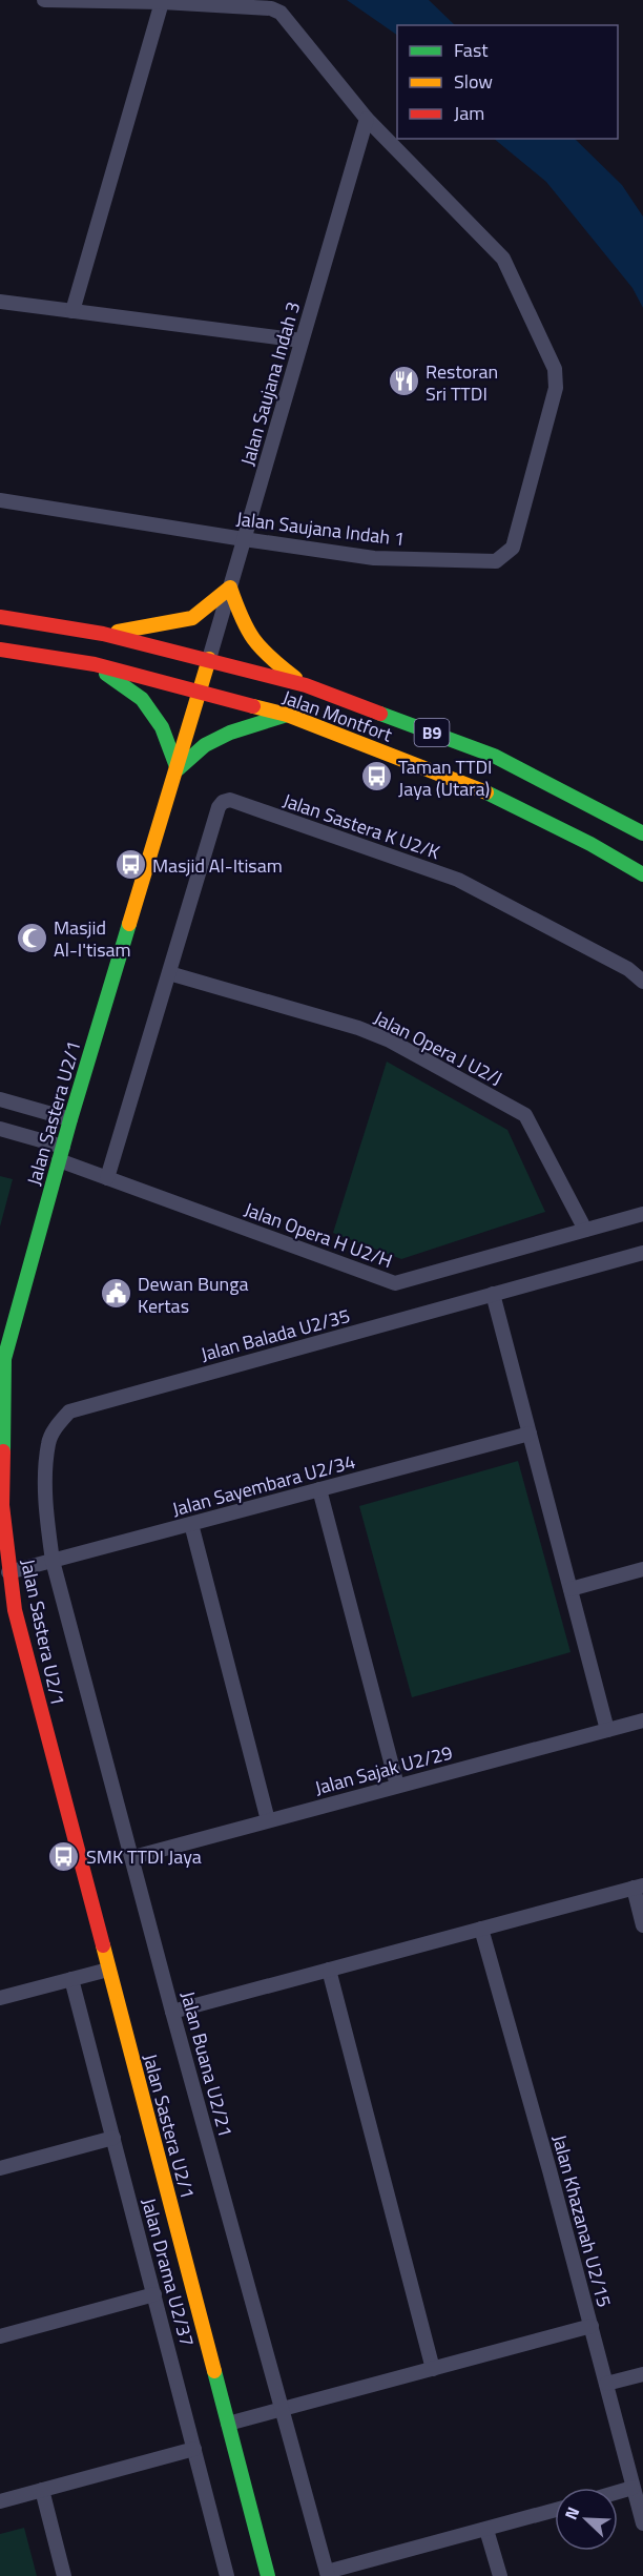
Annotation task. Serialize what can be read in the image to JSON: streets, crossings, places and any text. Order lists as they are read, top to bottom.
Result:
{
  "streets": {
    "street": [
      "Jalan Saujana Indah 3",
      "Jalan Saujana Indah 1",
      "Jalan Montfort",
      "B9",
      "Jalan Sastera K U2/K",
      "Jalan Opera J U2/J",
      "Jalan Sastera U2/1",
      "Jalan Opera H U2/H",
      "Jalan Balada U2/35",
      "Jalan Sayembara U2/34",
      "Jalan Sajak U2/29",
      "Jalan Buana U2/21",
      "Jalan Khazanah U2/15",
      "Jalan Drama U2/37"
    ]
  },
  "crossings": [
    ["Jalan Saujana Indah 3", "Jalan Saujana Indah 1"],
    ["Jalan Saujana Indah 3", "Jalan Montfort"],
    ["Jalan Saujana Indah 3", "Jalan Sastera U2/1"],
    ["Jalan Montfort", "Jalan Sastera U2/1"],
    ["Jalan Sastera K U2/K", "Jalan Opera J U2/J"],
    ["Jalan Opera J U2/J", "Jalan Opera H U2/H"],
    ["Jalan Sastera U2/1", "Jalan Opera H U2/H"],
    ["Jalan Sastera U2/1", "Jalan Sayembara U2/34"],
    ["Jalan Balada U2/35", "Jalan Sayembara U2/34"],
    ["Jalan Balada U2/35", "Jalan Buana U2/21"],
    ["Jalan Sayembara U2/34", "Jalan Buana U2/21"],
    ["Jalan Sajak U2/29", "Jalan Buana U2/21"]
  ],
  "places": {
    "restaurant": ["Restoran Sri TTDI"],
    "bus stop": ["Taman TTDI Jaya (Utara)", "Masjid Al-Itisam", "SMK TTDI Jaya"],
    "mosque": ["Masjid Al-I'tisam"],
    "public building": ["Dewan Bunga Kertas"]
  },
  "legend": ["Fast", "Slow", "Jam"],
  "north": "top left"
}
